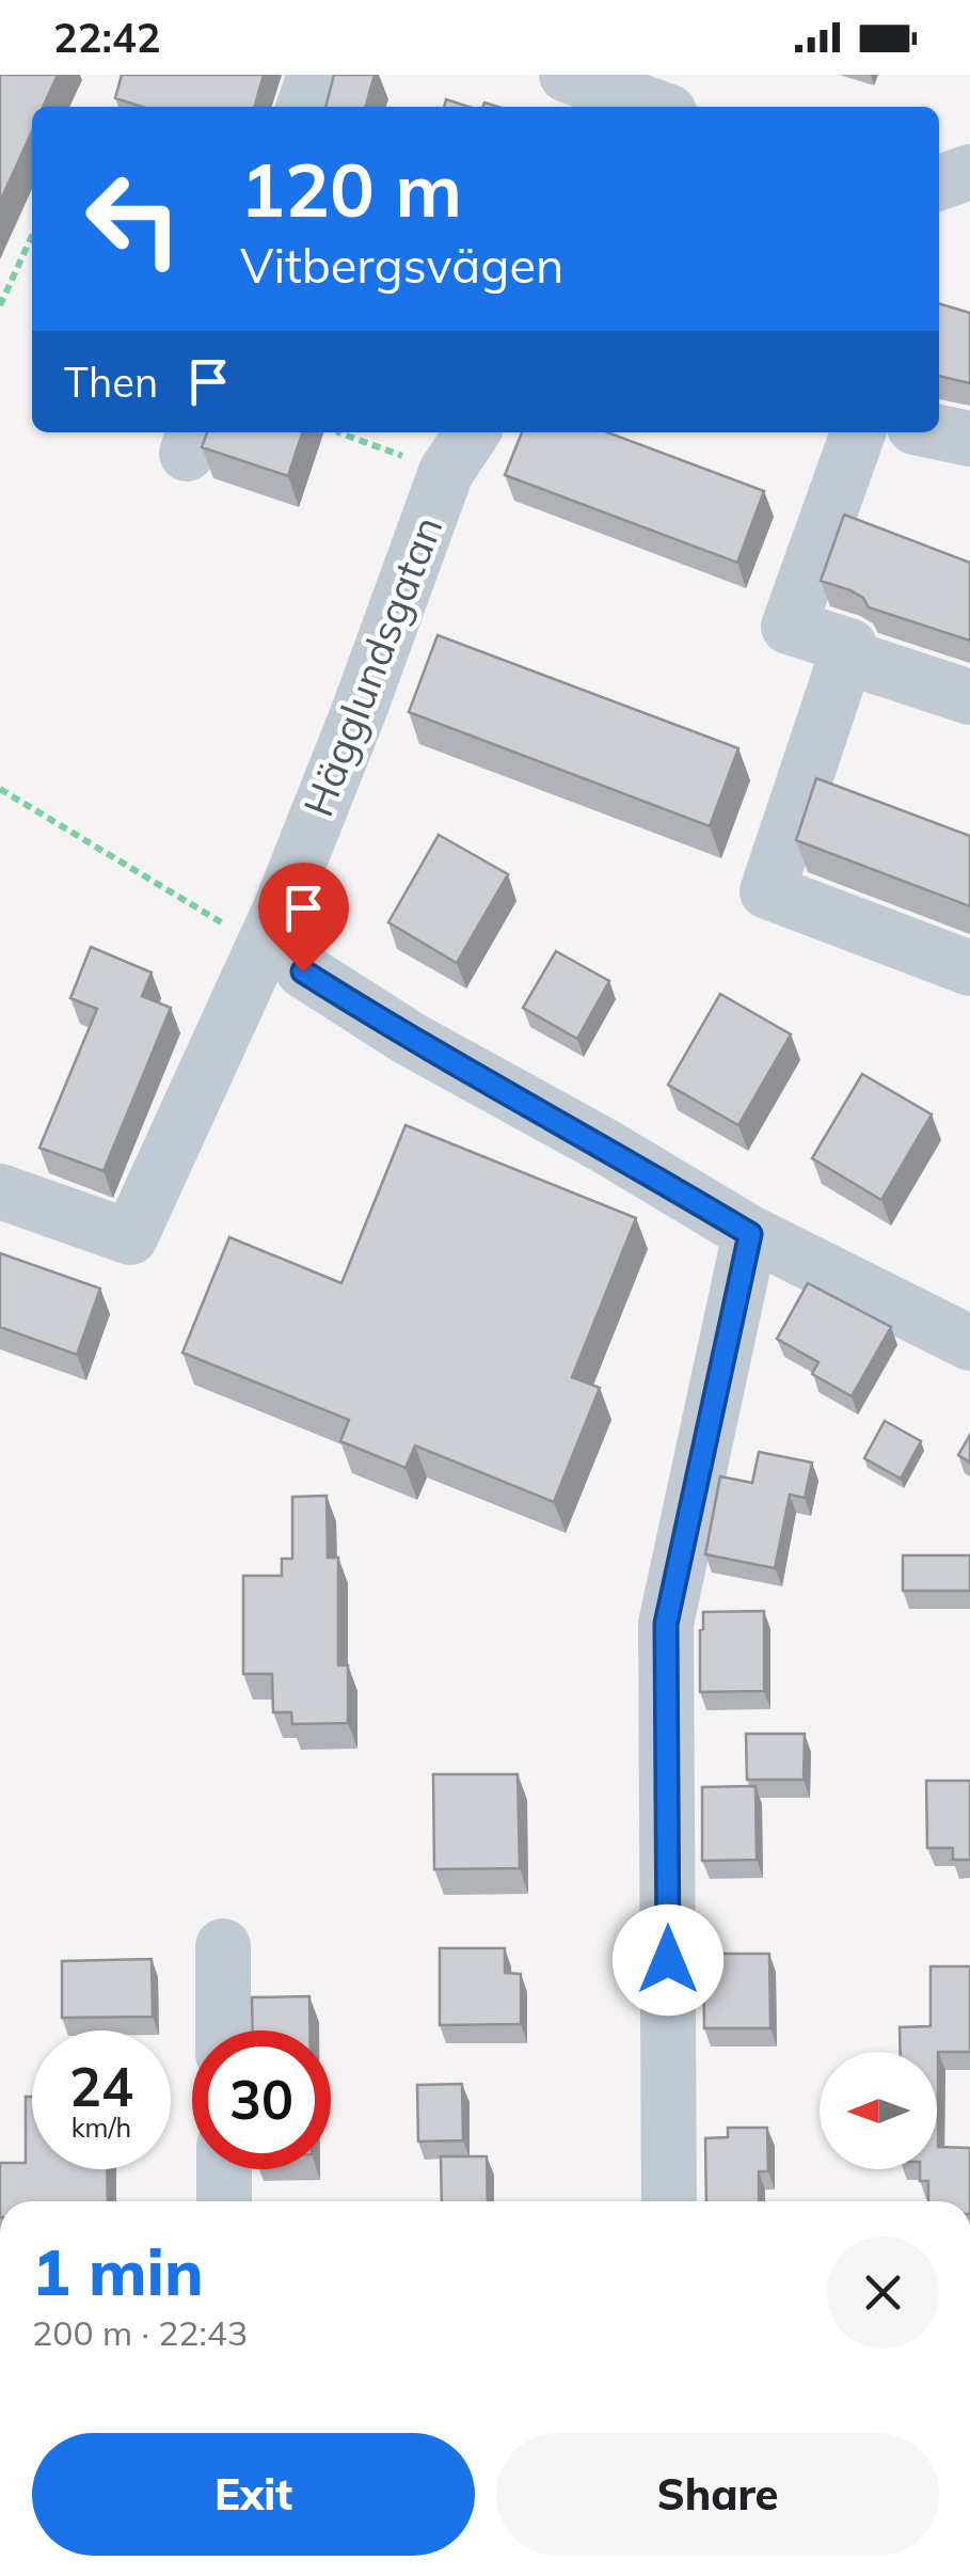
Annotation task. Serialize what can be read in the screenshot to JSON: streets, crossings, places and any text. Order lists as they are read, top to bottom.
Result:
{
  "streets": {
    "street": ["Hägglundsgatan"]
  },
  "north": "left",
  "page": {
    "status": "22:42",
    "turn": ["120 m", "Vitbergsvägen"],
    "then": "Then",
    "speed": "24 km/h",
    "limit": "30",
    "heading": ["1 min", "200 m · 22:43"],
    "buttons": ["Exit", "Share"]
  }
}
